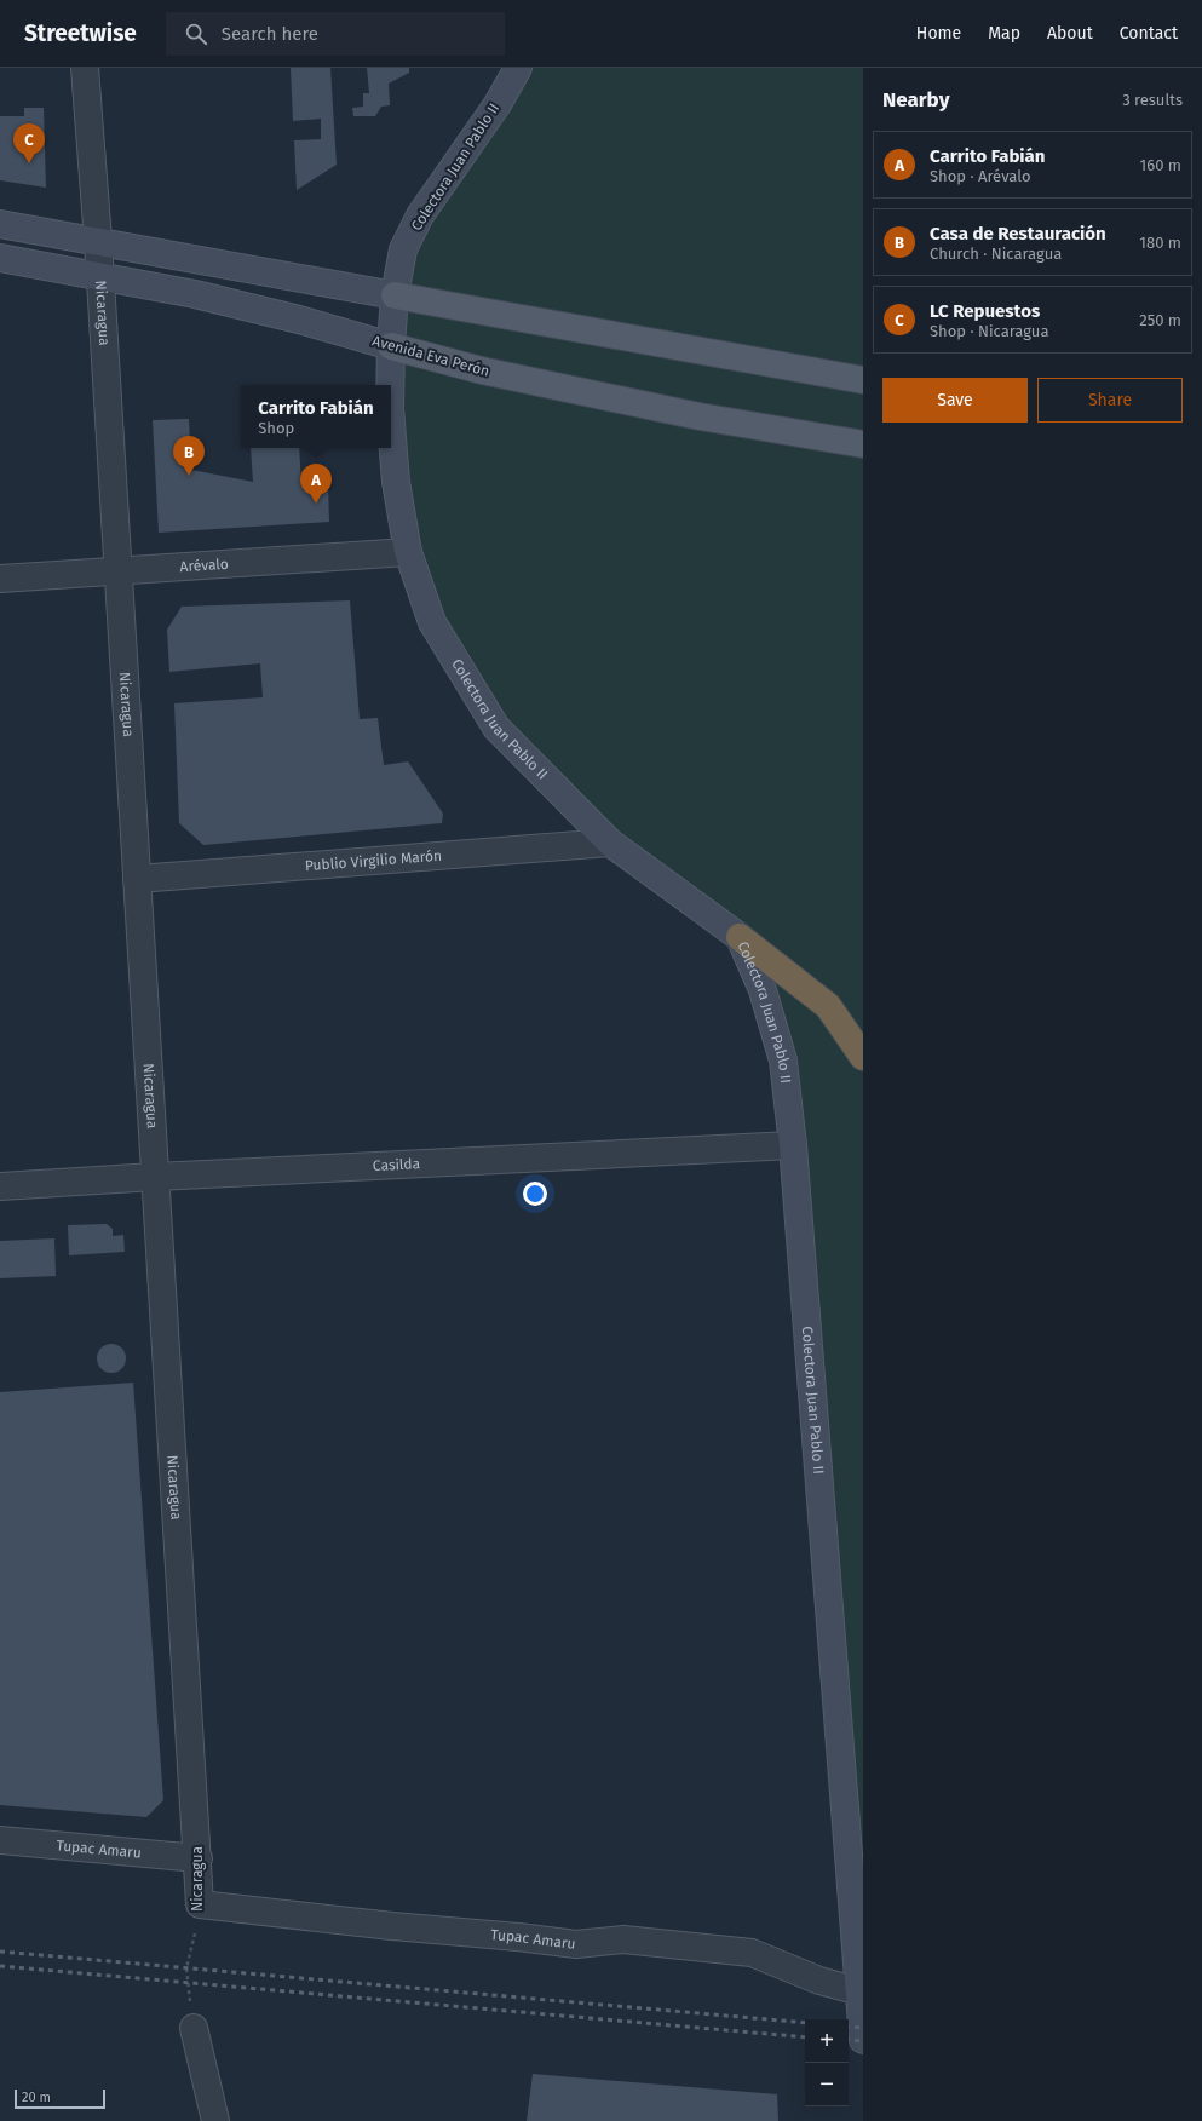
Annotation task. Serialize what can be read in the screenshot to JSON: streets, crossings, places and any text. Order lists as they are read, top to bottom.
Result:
{
  "streets": {
    "main road": ["Colectora Juan Pablo II", "Avenida Eva Perón"],
    "street": [
      "Nicaragua",
      "Arévalo",
      "Publio Virgilio Marón",
      "Casilda",
      "Tupac Amaru"
    ]
  },
  "crossings": [
    ["Colectora Juan Pablo II", "Avenida Eva Perón"],
    ["Colectora Juan Pablo II", "Arévalo"],
    ["Colectora Juan Pablo II", "Publio Virgilio Marón"],
    ["Colectora Juan Pablo II", "Casilda"],
    ["Colectora Juan Pablo II", "Tupac Amaru"],
    ["Nicaragua", "Avenida Eva Perón"],
    ["Nicaragua", "Arévalo"],
    ["Nicaragua", "Publio Virgilio Marón"],
    ["Nicaragua", "Casilda"],
    ["Nicaragua", "Tupac Amaru"]
  ],
  "scale_bar": "20 m",
  "page": {
    "header": "Streetwise",
    "search": "Search here",
    "nav": [
      "Home",
      "Map",
      "About",
      "Contact"
    ],
    "heading": ["Nearby", "3 results"],
    "pins": ["C", "B", "A"],
    "list": [
      {
        "mark": "A",
        "name": "Carrito Fabián",
        "note": "Shop · Arévalo",
        "value": "160 m"
      },
      {
        "mark": "B",
        "name": "Casa de Restauración",
        "note": "Church · Nicaragua",
        "value": "180 m"
      },
      {
        "mark": "C",
        "name": "LC Repuestos",
        "note": "Shop · Nicaragua",
        "value": "250 m"
      }
    ],
    "buttons": ["Save", "Share"],
    "popup": ["Carrito Fabián", "Shop"],
    "map_buttons": ["+", "−"],
    "scale": "20 m"
  }
}
